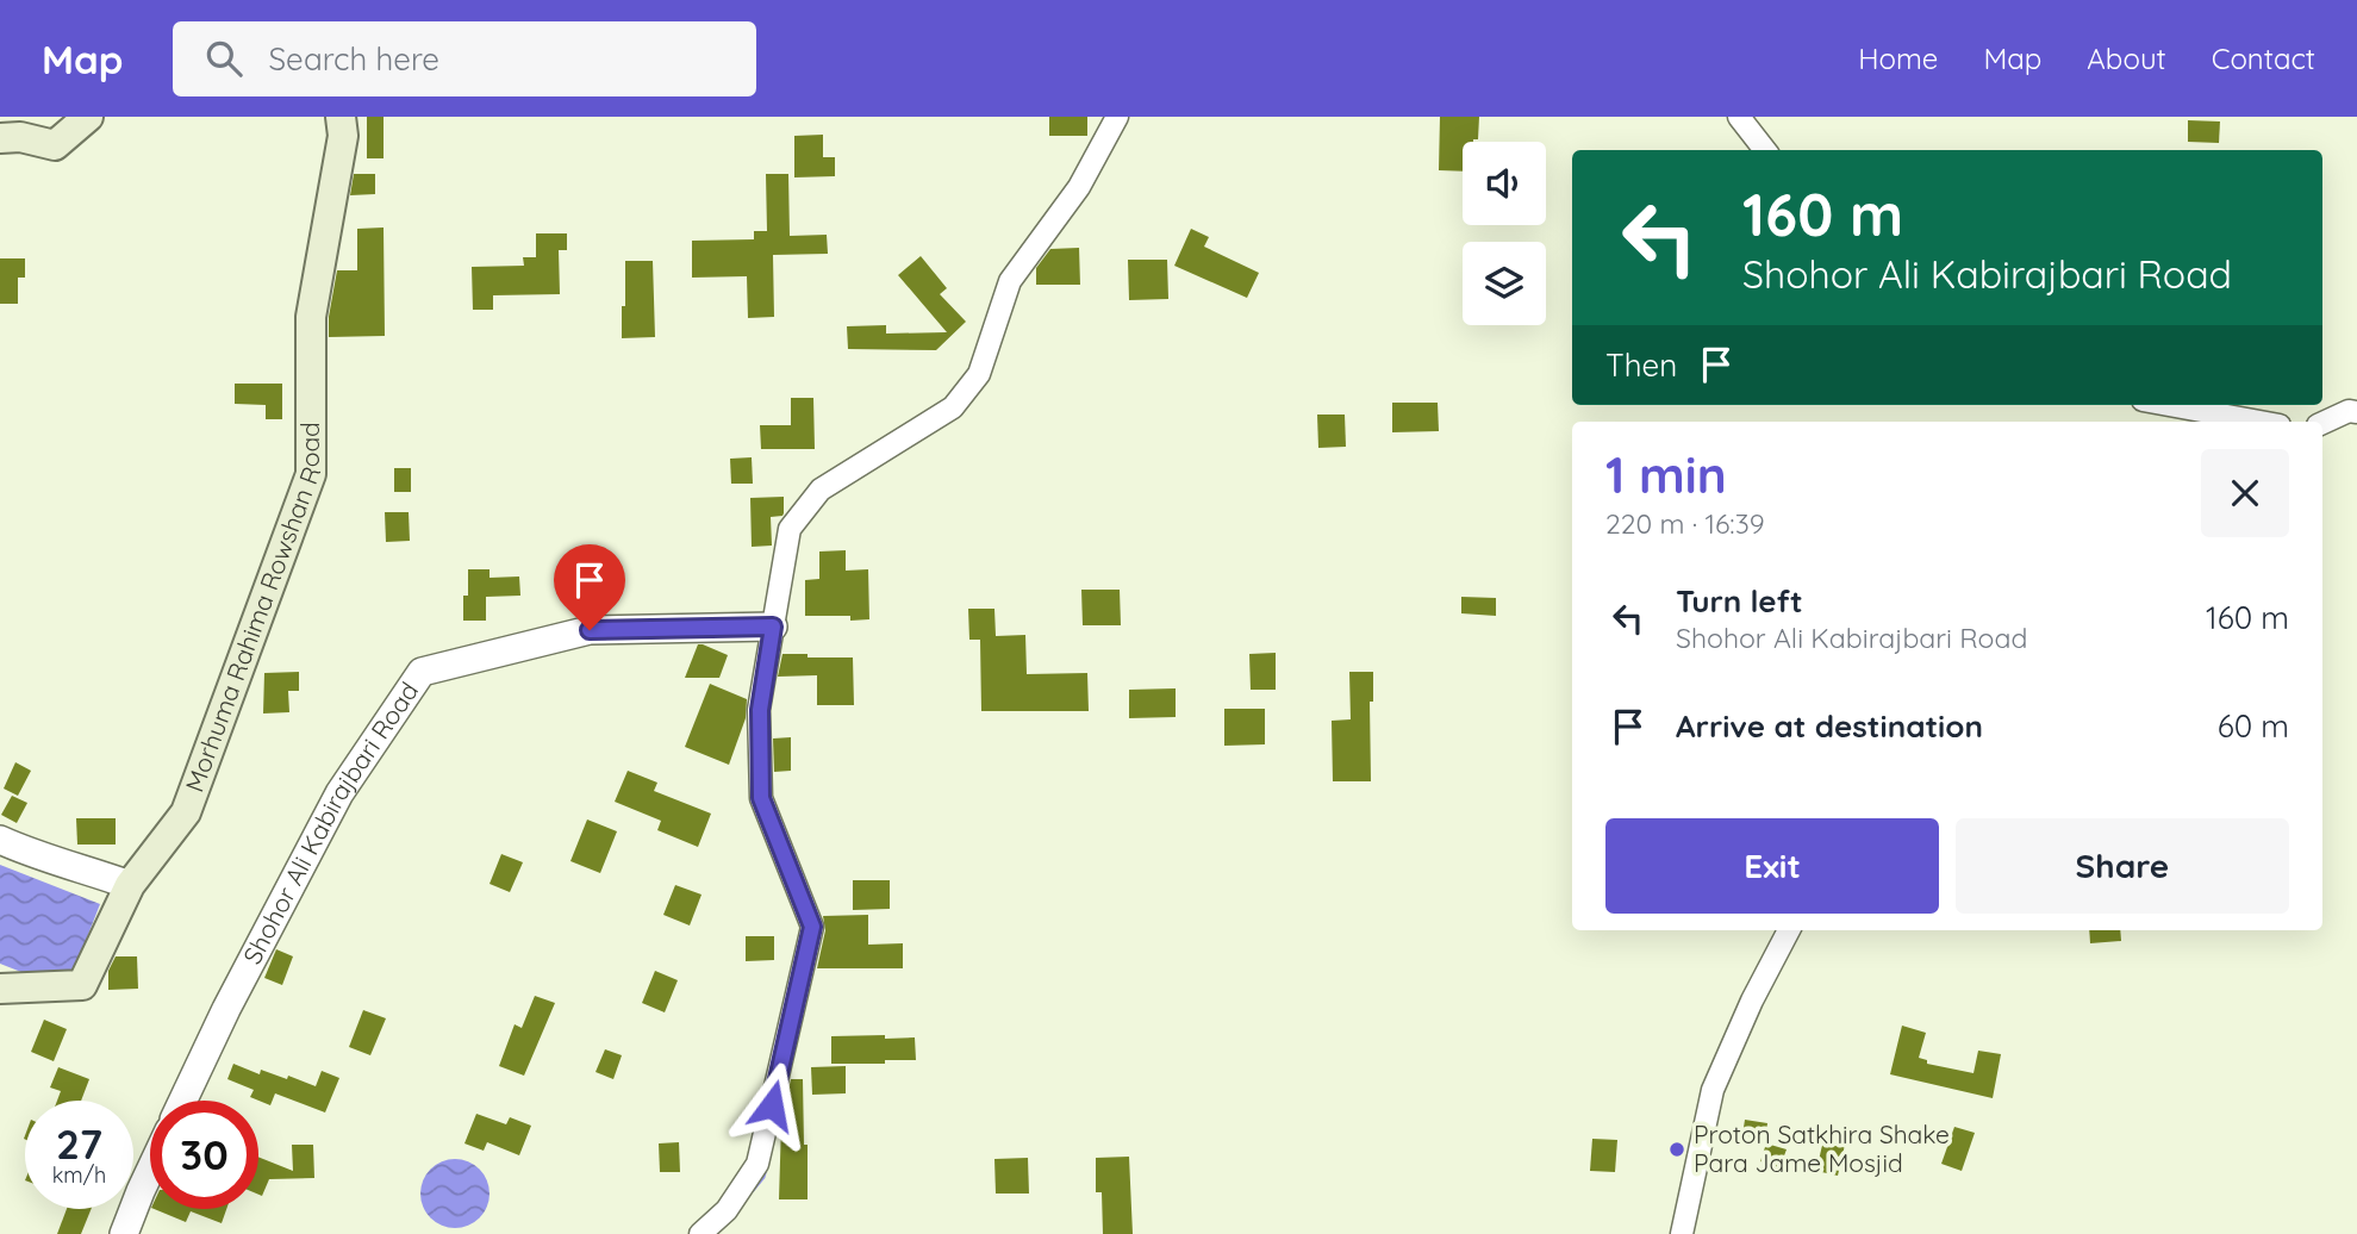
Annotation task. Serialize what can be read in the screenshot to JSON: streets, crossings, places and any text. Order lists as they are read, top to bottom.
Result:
{
  "streets": {
    "main road": ["Morhuma Rahima Rowshan Road"],
    "street": ["Shohor Ali Kabirajbari Road"]
  },
  "places": ["Proton Satkhira Shake Para Jame Mosjid"],
  "page": {
    "header": "Map",
    "search": "Search here",
    "nav": [
      "Home",
      "Map",
      "About",
      "Contact"
    ],
    "turn": ["160 m", "Shohor Ali Kabirajbari Road"],
    "then": "Then",
    "heading": ["1 min", "220 m · 16:39"],
    "list": [
      {
        "name": "Turn left",
        "note": "Shohor Ali Kabirajbari Road",
        "value": "160 m"
      },
      {
        "name": "Arrive at destination",
        "value": "60 m"
      }
    ],
    "buttons": ["Exit", "Share"],
    "speed": "27 km/h",
    "limit": "30"
  }
}
